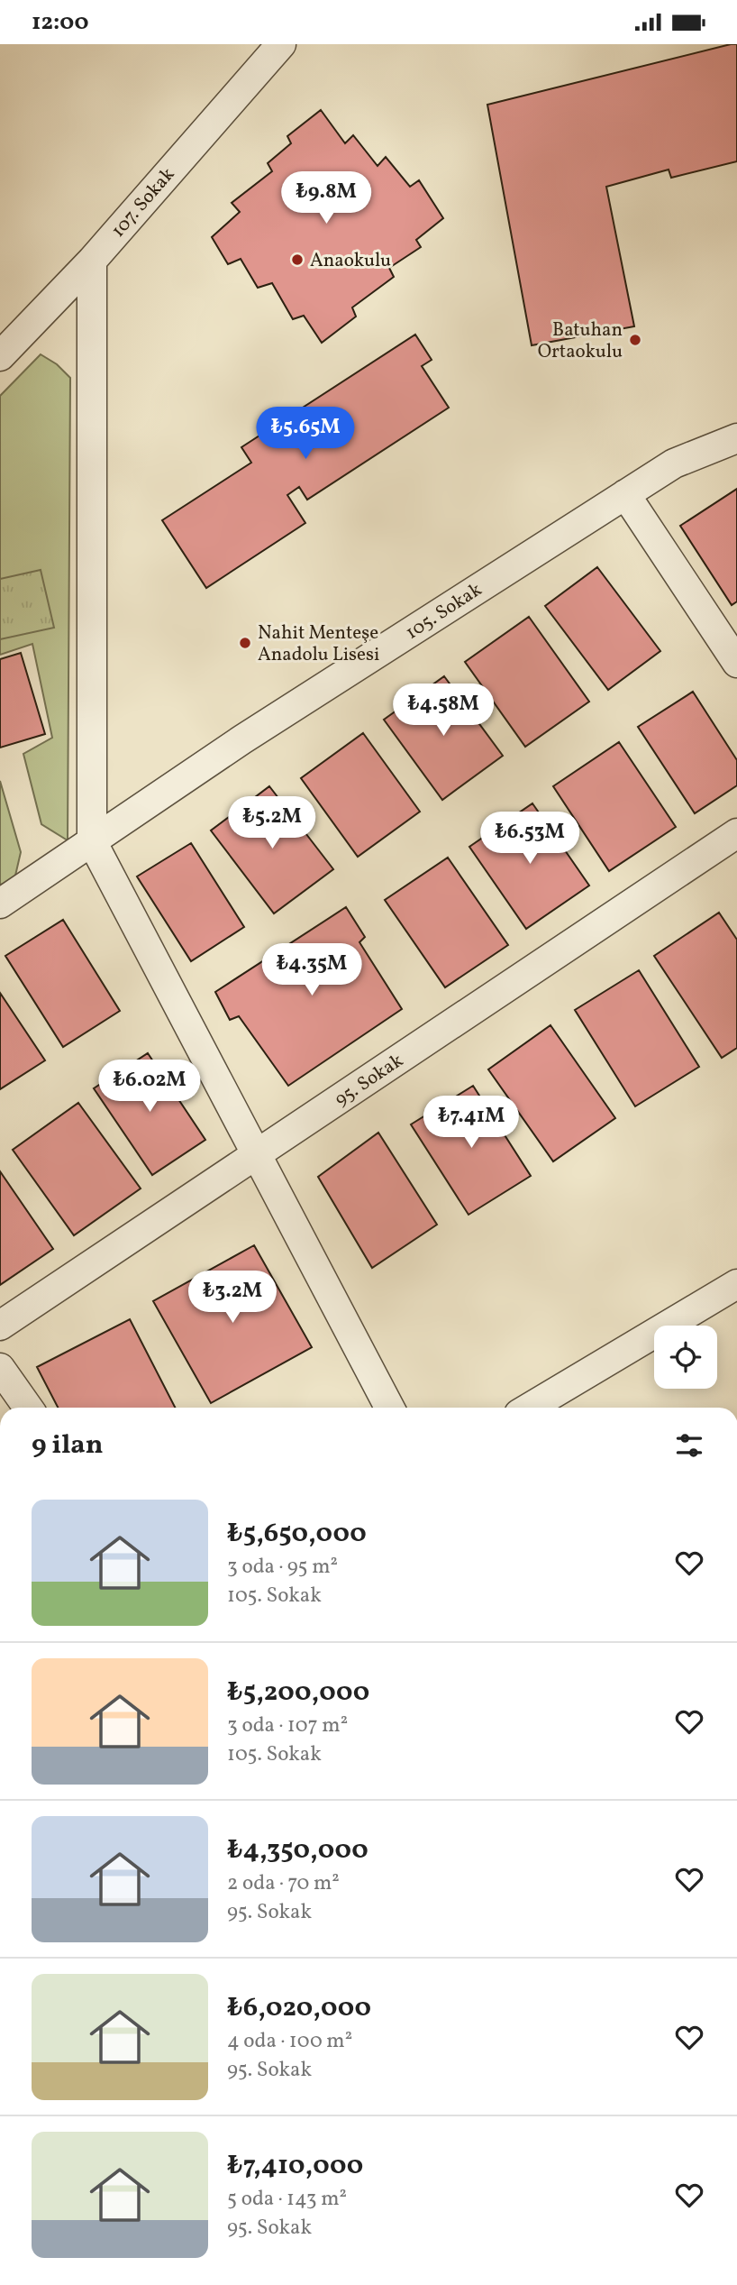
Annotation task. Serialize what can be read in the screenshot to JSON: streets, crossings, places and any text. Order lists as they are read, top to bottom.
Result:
{
  "streets": {
    "street": ["107. Sokak", "105. Sokak", "95. Sokak"]
  },
  "places": ["Anaokulu", "Batuhan Ortaokulu", "Nahit Menteşe Anadolu Lisesi"],
  "page": {
    "status": "12:00",
    "price": [
      "₺9.8M",
      "₺5.65M",
      "₺4.58M",
      "₺5.2M",
      "₺6.53M",
      "₺4.35M",
      "₺6.02M",
      "₺7.41M",
      "₺3.2M"
    ],
    "heading": "9 ilan",
    "list": [
      {
        "name": "₺5,650,000",
        "note": "3 oda · 95 m² · 105. Sokak"
      },
      {
        "name": "₺5,200,000",
        "note": "3 oda · 107 m² · 105. Sokak"
      },
      {
        "name": "₺4,350,000",
        "note": "2 oda · 70 m² · 95. Sokak"
      },
      {
        "name": "₺6,020,000",
        "note": "4 oda · 100 m² · 95. Sokak"
      },
      {
        "name": "₺7,410,000",
        "note": "5 oda · 143 m² · 95. Sokak"
      }
    ]
  }
}
